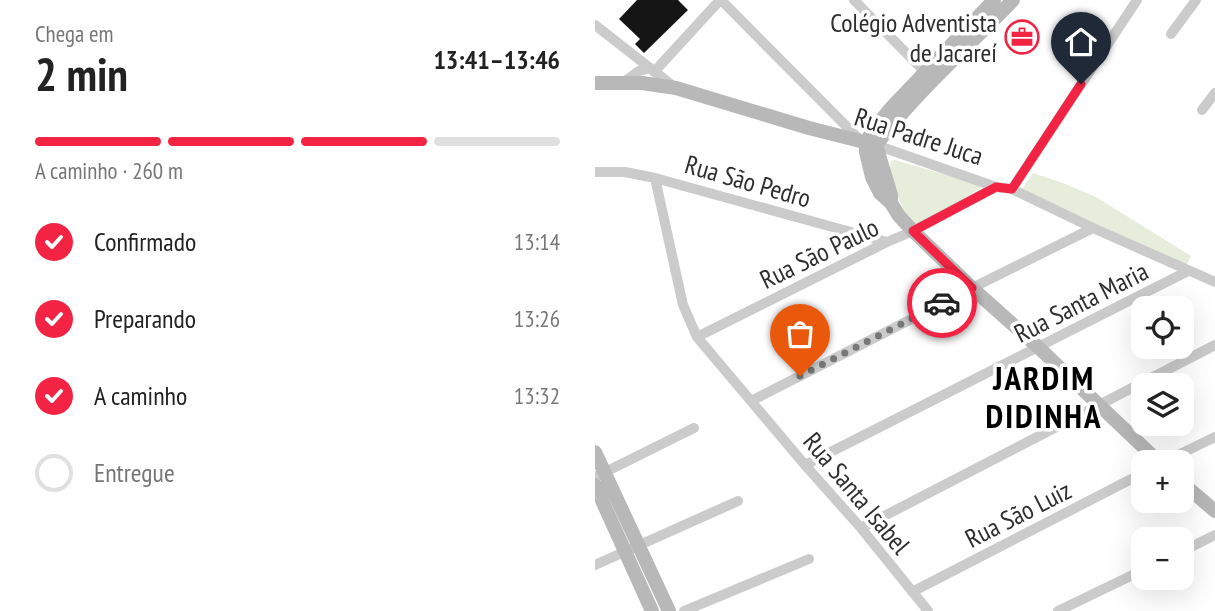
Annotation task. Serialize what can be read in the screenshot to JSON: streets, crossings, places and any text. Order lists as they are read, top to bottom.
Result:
{
  "streets": {
    "main road": ["Rua Padre Juca"],
    "street": [
      "Rua São Pedro",
      "Rua São Paulo",
      "Rua Santa Maria",
      "Rua Santa Isabel",
      "Rua São Luiz"
    ]
  },
  "crossings": [
    ["Rua Padre Juca", "Rua São Paulo"],
    ["Rua Padre Juca", "Rua Santa Maria"],
    ["Rua São Pedro", "Rua São Paulo"],
    ["Rua São Pedro", "Rua Santa Isabel"],
    ["Rua São Paulo", "Rua Santa Isabel"],
    ["Rua Santa Maria", "Rua Santa Isabel"],
    ["Rua Santa Isabel", "Rua São Luiz"]
  ],
  "districts": ["JARDIM DIDINHA"],
  "places": {
    "office": ["Colégio Adventista de Jacareí"]
  },
  "page": {
    "heading": ["2 min", "Chega em", "13:41–13:46"],
    "bar": "A caminho · 260 m",
    "list": [
      ["Confirmado", "13:14"],
      ["Preparando", "13:26"],
      ["A caminho", "13:32"],
      "Entregue"
    ],
    "map_buttons": ["+", "−"]
  }
}
